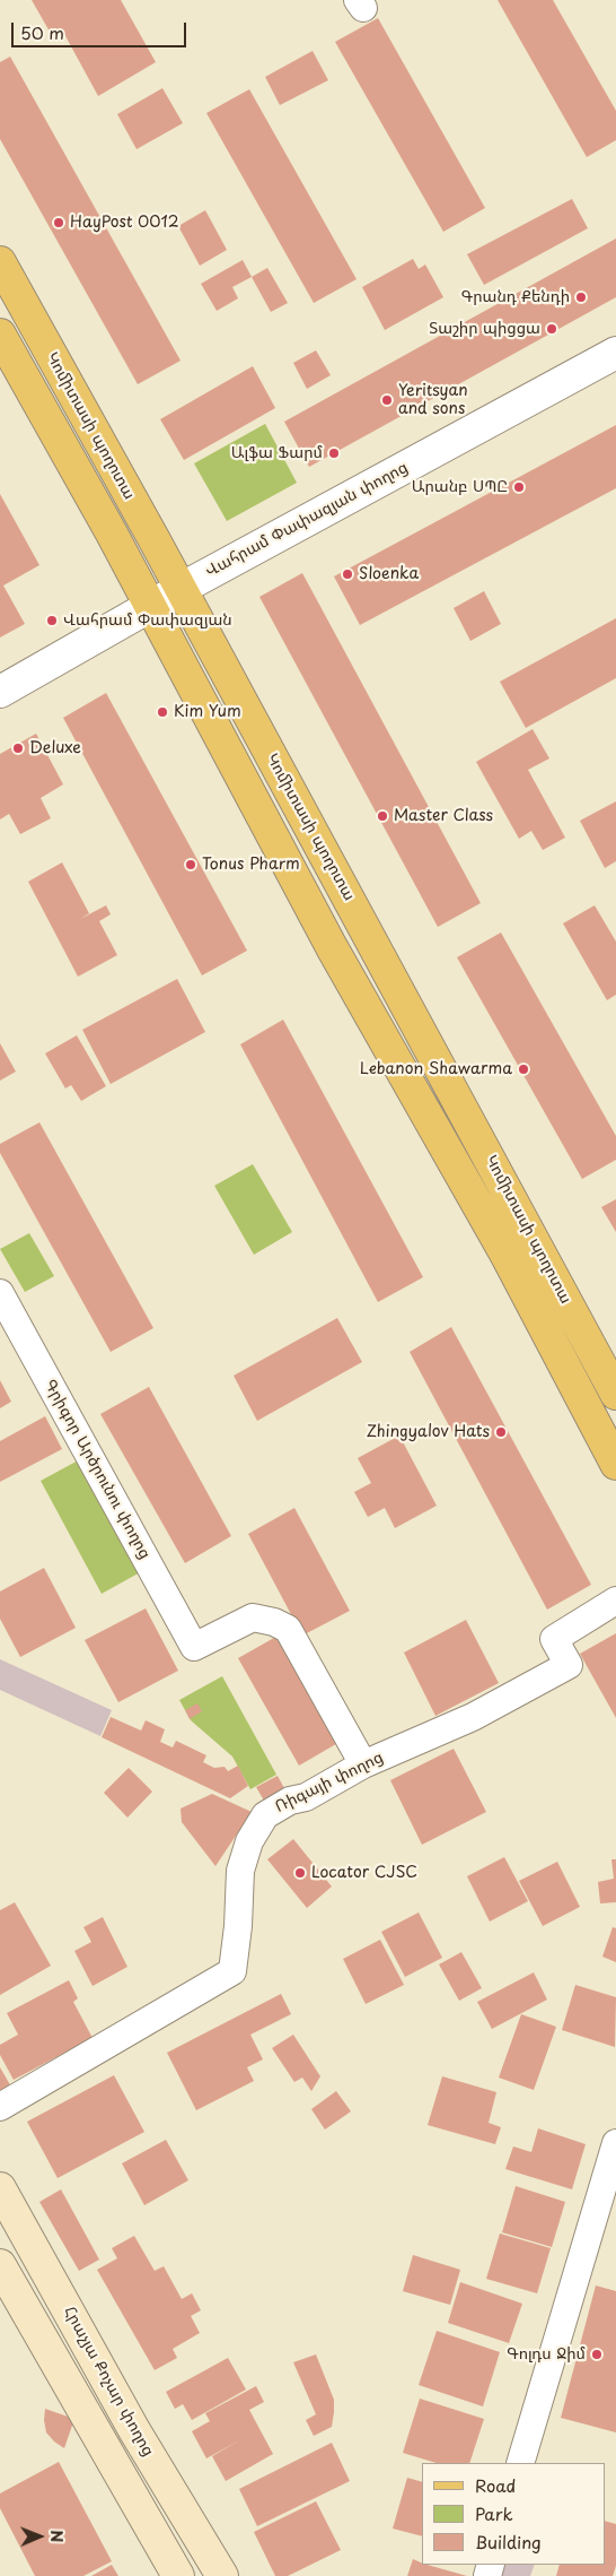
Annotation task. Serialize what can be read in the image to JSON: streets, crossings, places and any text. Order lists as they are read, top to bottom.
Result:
{
  "streets": {
    "main road": ["Կոմիտասի պողոտա", "Հրաչյա Քոչար փողոց"],
    "street": ["Վահրամ Փափազյան փողոց", "Գրիգոր Արծրունու փողոց", "Ռիգայի փողոց"]
  },
  "crossings": [
    ["Կոմիտասի պողոտա", "Վահրամ Փափազյան փողոց"],
    ["Գրիգոր Արծրունու փողոց", "Ռիգայի փողոց"]
  ],
  "places": [
    "HayPost 0012",
    "Գրանդ Քենդի",
    "Տաշիր պիցցա",
    "Yeritsyan and sons",
    "Ալֆա Ֆարմ",
    "Արանբ ՍՊԸ",
    "Sloenka",
    "Վահրամ Փափազյան",
    "Kim Yum",
    "Deluxe",
    "Master Class",
    "Tonus Pharm",
    "Lebanon Shawarma",
    "Zhingyalov Hats",
    "Locator CJSC",
    "Գոլդս Ջիմ"
  ],
  "legend": ["Road", "Park", "Building"],
  "scale_bar": "50 m",
  "north": "right"
}
